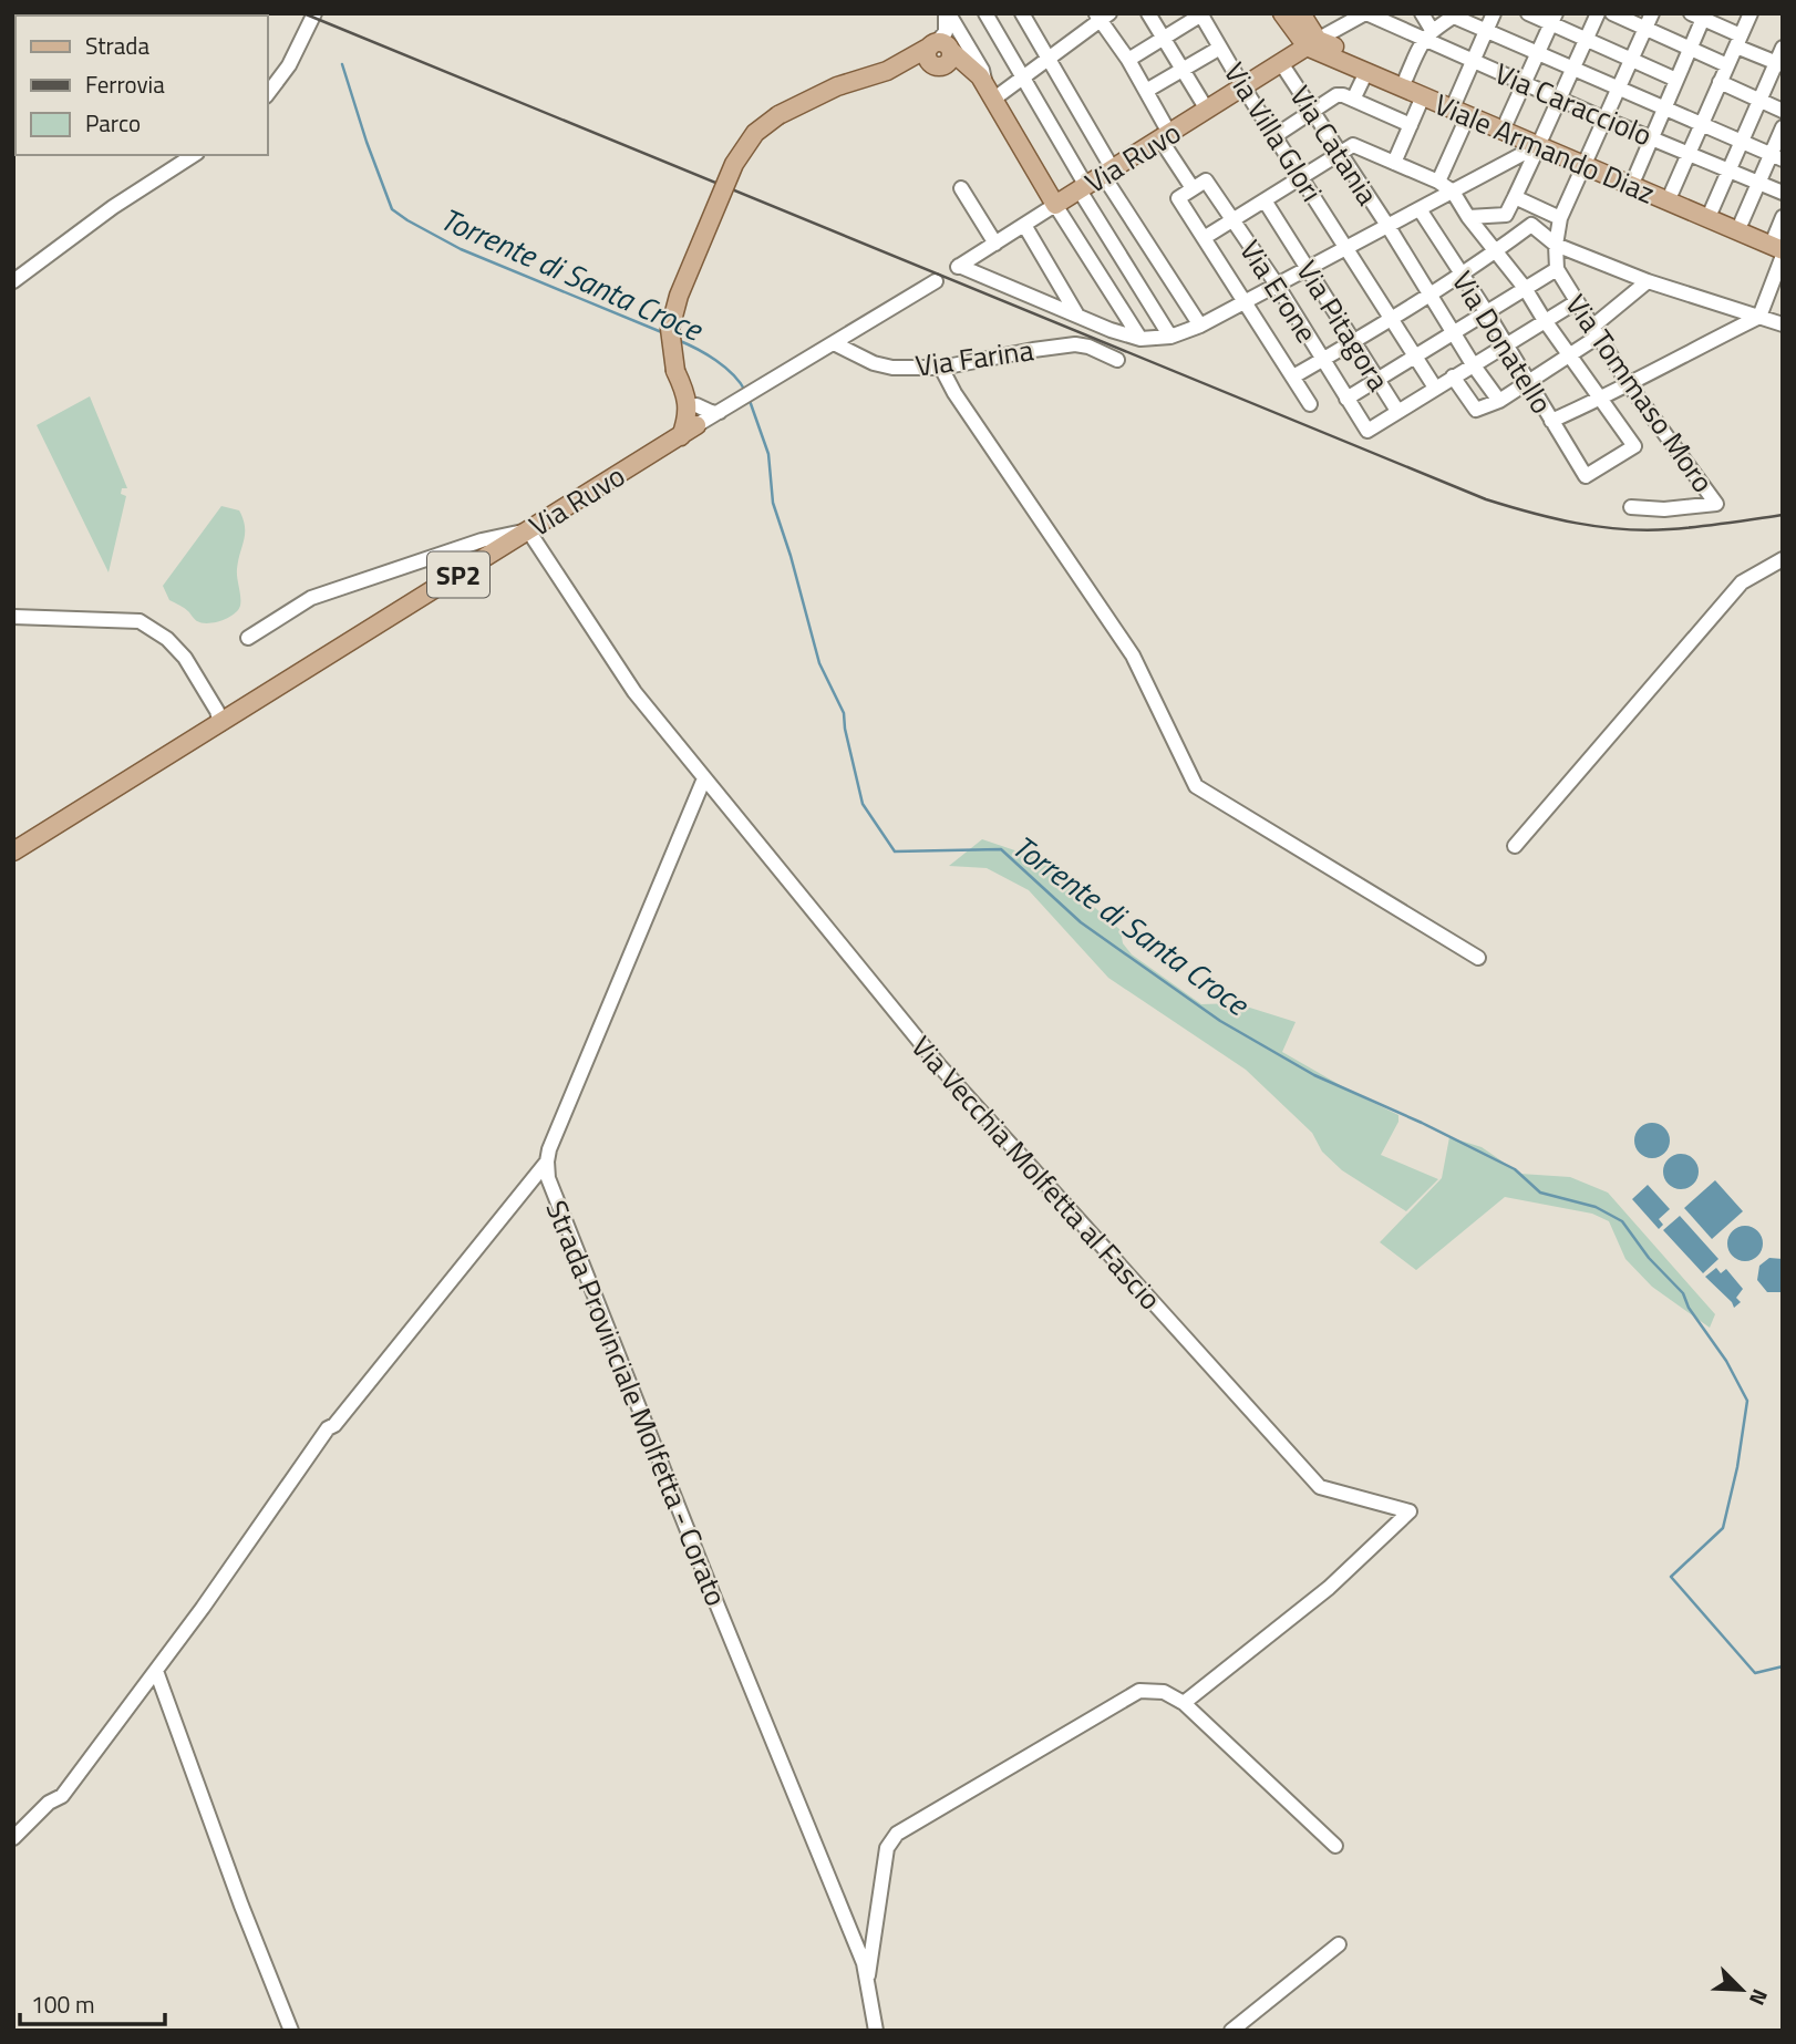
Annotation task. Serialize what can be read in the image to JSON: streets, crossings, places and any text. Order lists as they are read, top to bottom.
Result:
{
  "streets": {
    "main road": ["Viale Armando Diaz", "Via Ruvo", "SP2"],
    "street": [
      "Via Caracciolo",
      "Via Villa Glori",
      "Via Catania",
      "Via Erone",
      "Via Pitagora",
      "Via Donatello",
      "Via Farina",
      "Via Tommaso Moro",
      "Via Vecchia Molfetta al Fascio",
      "Strada Provinciale Molfetta - Corato"
    ]
  },
  "crossings": [
    ["Via Caracciolo", "Via Tommaso Moro"],
    ["Via Villa Glori", "Via Ruvo"],
    ["Via Catania", "Via Ruvo"],
    ["Viale Armando Diaz", "Via Ruvo"],
    ["Viale Armando Diaz", "Via Tommaso Moro"],
    ["Via Ruvo", "Via Farina"],
    ["Via Ruvo", "SP2"],
    ["Via Ruvo", "Via Vecchia Molfetta al Fascio"],
    ["Via Erone", "Via Pitagora"],
    ["Via Vecchia Molfetta al Fascio", "Strada Provinciale Molfetta - Corato"]
  ],
  "water": ["Torrente di Santa Croce"],
  "legend": ["Strada", "Ferrovia", "Parco"],
  "scale_bar": "100 m",
  "north": "bottom right"
}
